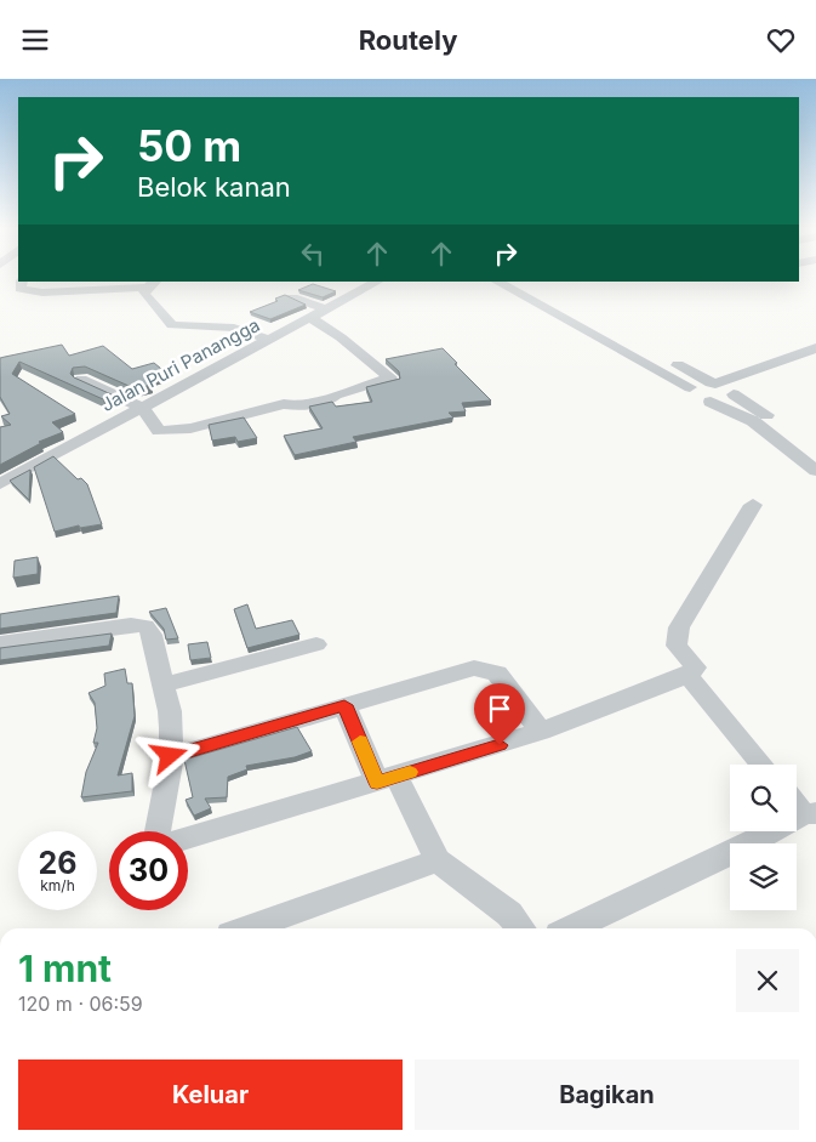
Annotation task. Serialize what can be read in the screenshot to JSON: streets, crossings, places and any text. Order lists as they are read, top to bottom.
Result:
{
  "streets": {
    "street": ["Jalan Puri Panangga"]
  },
  "page": {
    "header": "Routely",
    "turn": ["50 m", "Belok kanan"],
    "speed": "26 km/h",
    "limit": "30",
    "heading": ["1 mnt", "120 m · 06:59"],
    "buttons": ["Keluar", "Bagikan"]
  }
}
